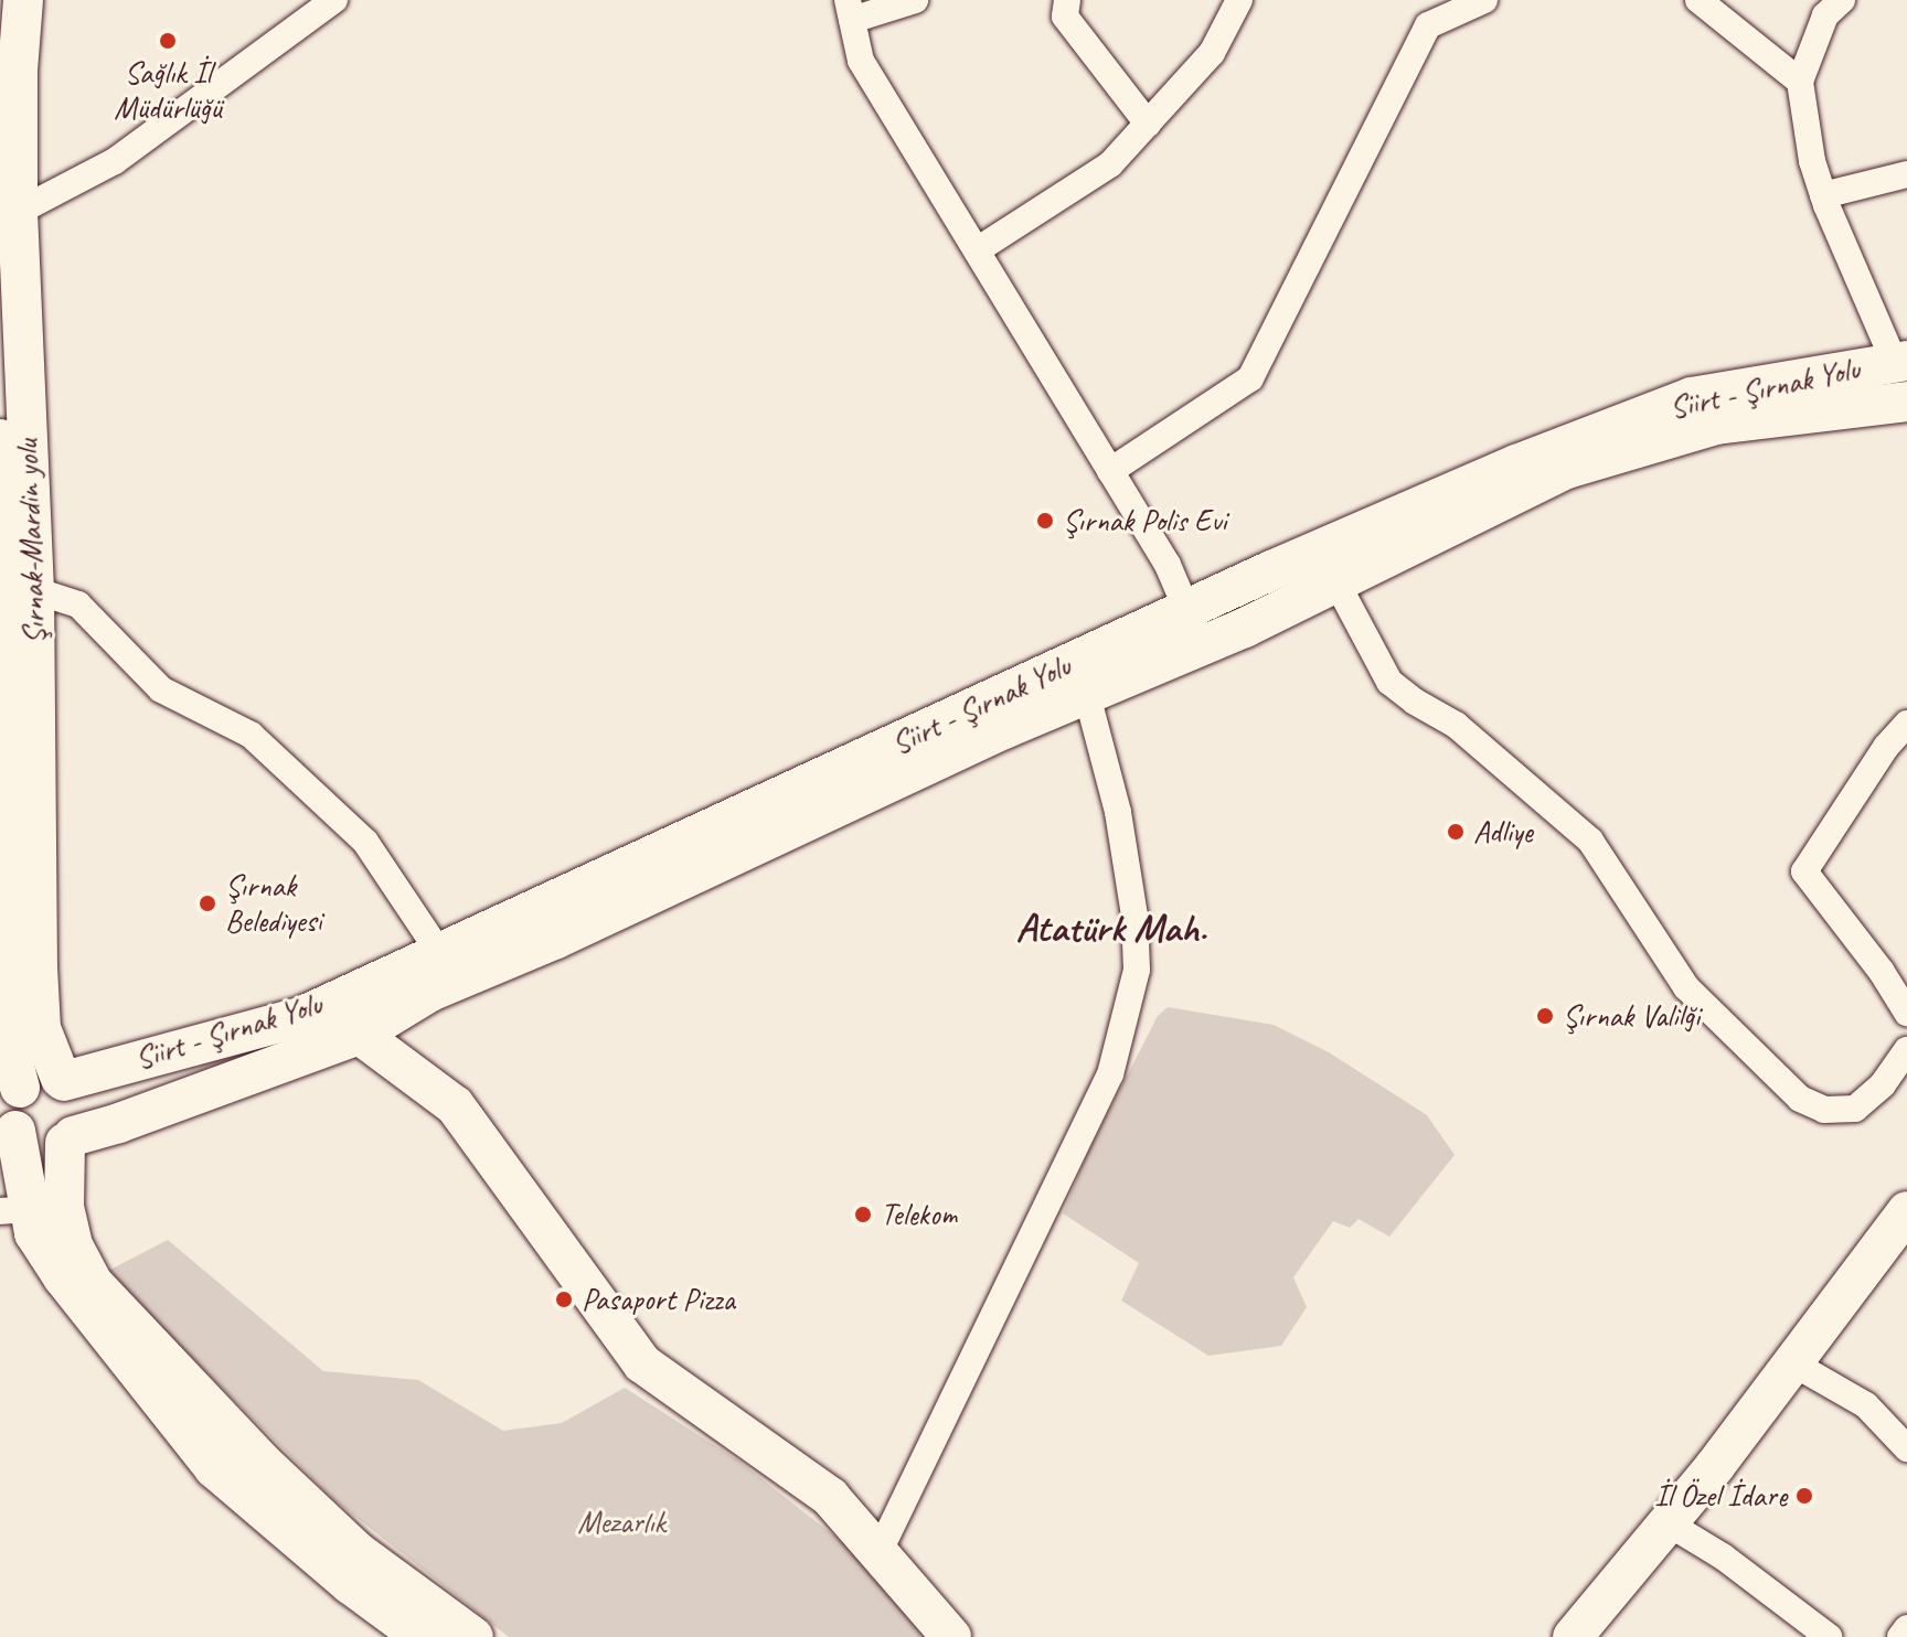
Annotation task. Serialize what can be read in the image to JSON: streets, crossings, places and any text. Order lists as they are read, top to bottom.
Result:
{
  "streets": {
    "street": ["Siirt - Şırnak Yolu", "Şırnak-Mardin yolu"]
  },
  "crossings": [
    ["Siirt - Şırnak Yolu", "Şırnak-Mardin yolu"]
  ],
  "districts": ["Atatürk Mah."],
  "parks": ["Mezarlık"],
  "places": [
    "Sağlık İl Müdürlüğü",
    "Şırnak Polis Evi",
    "Adliye",
    "Şırnak Belediyesi",
    "Şırnak Valilği",
    "Telekom",
    "Pasaport Pizza",
    "İl Özel İdare"
  ]
}
